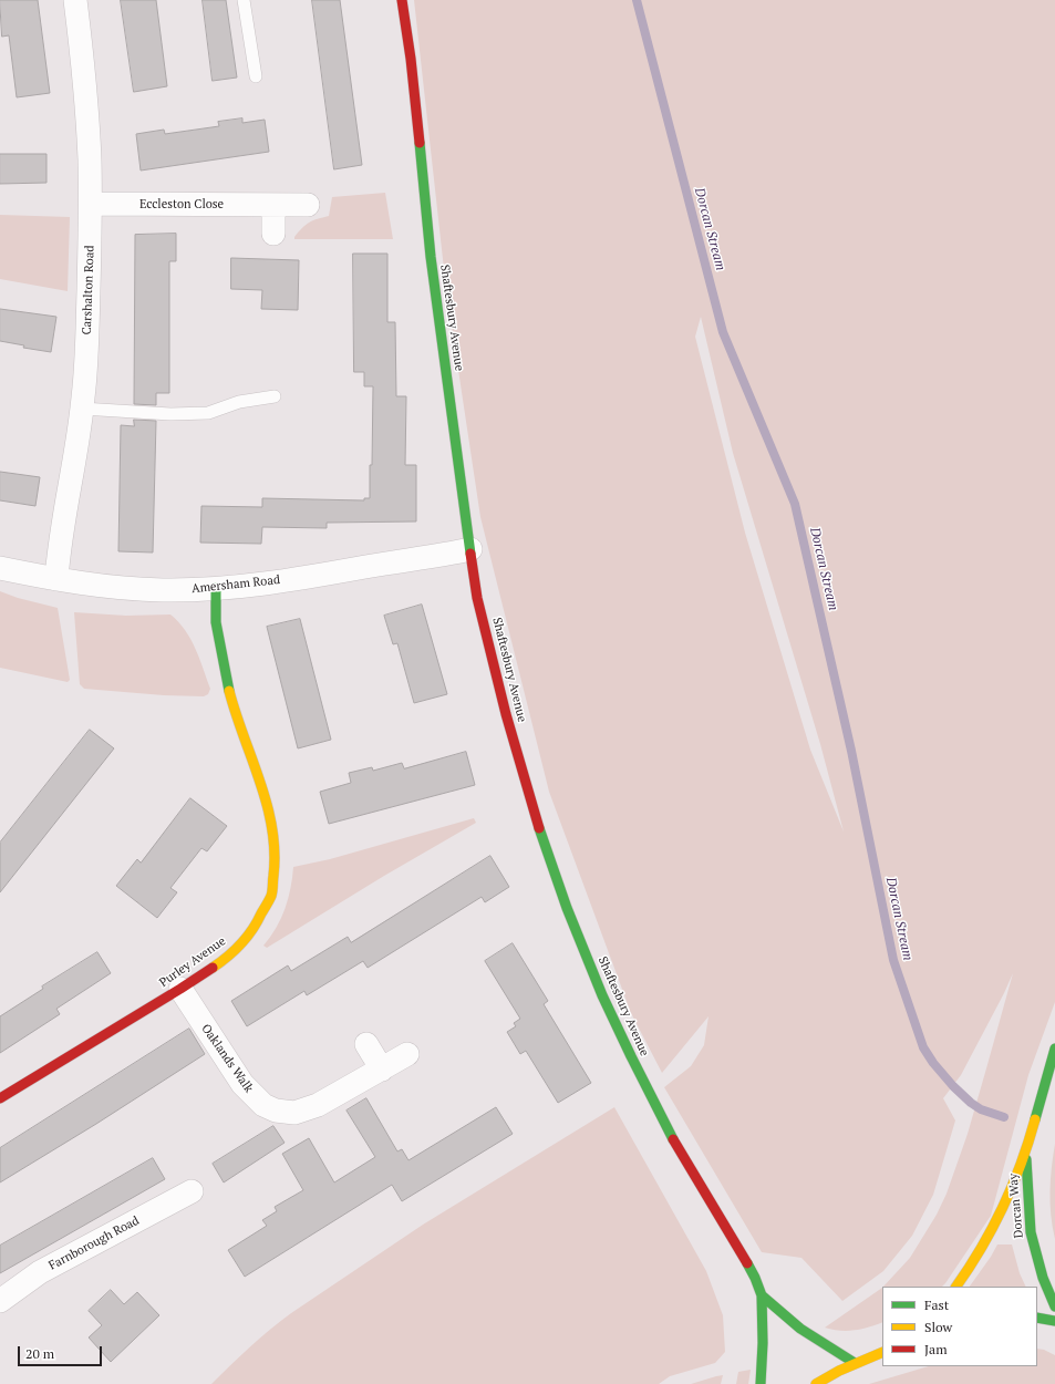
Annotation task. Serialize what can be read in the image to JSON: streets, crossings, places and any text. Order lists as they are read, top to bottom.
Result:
{
  "streets": {
    "street": [
      "Eccleston Close",
      "Carshalton Road",
      "Shaftesbury Avenue",
      "Amersham Road",
      "Purley Avenue",
      "Oaklands Walk",
      "Dorcan Way",
      "Farnborough Road"
    ]
  },
  "crossings": [
    ["Eccleston Close", "Carshalton Road"],
    ["Carshalton Road", "Amersham Road"],
    ["Shaftesbury Avenue", "Amersham Road"],
    ["Amersham Road", "Purley Avenue"],
    ["Purley Avenue", "Oaklands Walk"]
  ],
  "water": ["Dorcan Stream"],
  "legend": ["Fast", "Slow", "Jam"],
  "scale_bar": "20 m"
}
